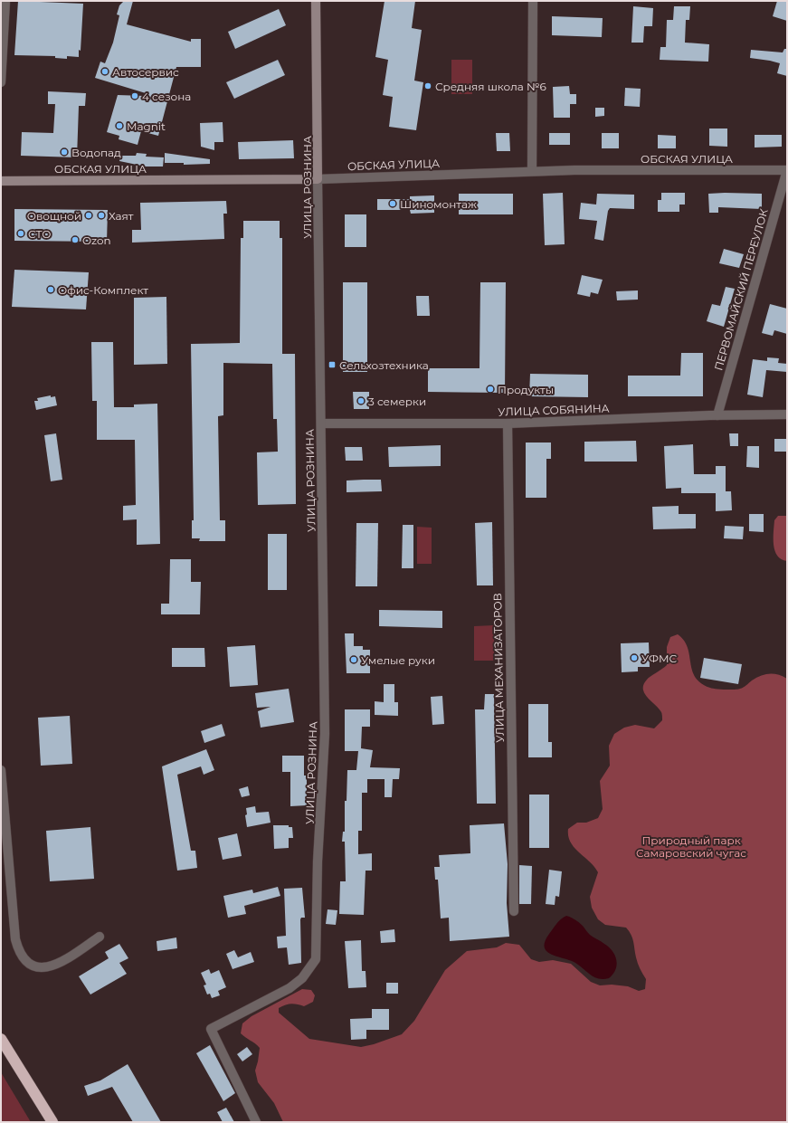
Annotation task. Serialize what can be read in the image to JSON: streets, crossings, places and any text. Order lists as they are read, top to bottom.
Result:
{
  "streets": {
    "main road": ["ОБСКАЯ УЛИЦА", "УЛИЦА РОЗНИНА"],
    "street": ["ПЕРВОМАЙСКИЙ ПЕРЕУЛОК", "УЛИЦА СОБЯНИНА", "УЛИЦА МЕХАНИЗАТОРОВ"]
  },
  "crossings": [
    ["ОБСКАЯ УЛИЦА", "УЛИЦА РОЗНИНА"],
    ["ОБСКАЯ УЛИЦА", "ПЕРВОМАЙСКИЙ ПЕРЕУЛОК"],
    ["УЛИЦА РОЗНИНА", "УЛИЦА СОБЯНИНА"],
    ["ПЕРВОМАЙСКИЙ ПЕРЕУЛОК", "УЛИЦА СОБЯНИНА"],
    ["УЛИЦА СОБЯНИНА", "УЛИЦА МЕХАНИЗАТОРОВ"]
  ],
  "parks": ["Природный парк Самаровский чугас"],
  "places": {
    "other": [
      "Автосервис",
      "Средняя школа №6",
      "4 сезона",
      "Magnit",
      "Водопад",
      "Шиномонтаж",
      "Овощной",
      "Хаят",
      "СТО",
      "Ozon",
      "Офис-Комплект",
      "Продукты",
      "3 семерки",
      "УФМС",
      "Умелые руки"
    ],
    "transit": ["Сельхозтехника"]
  }
}
